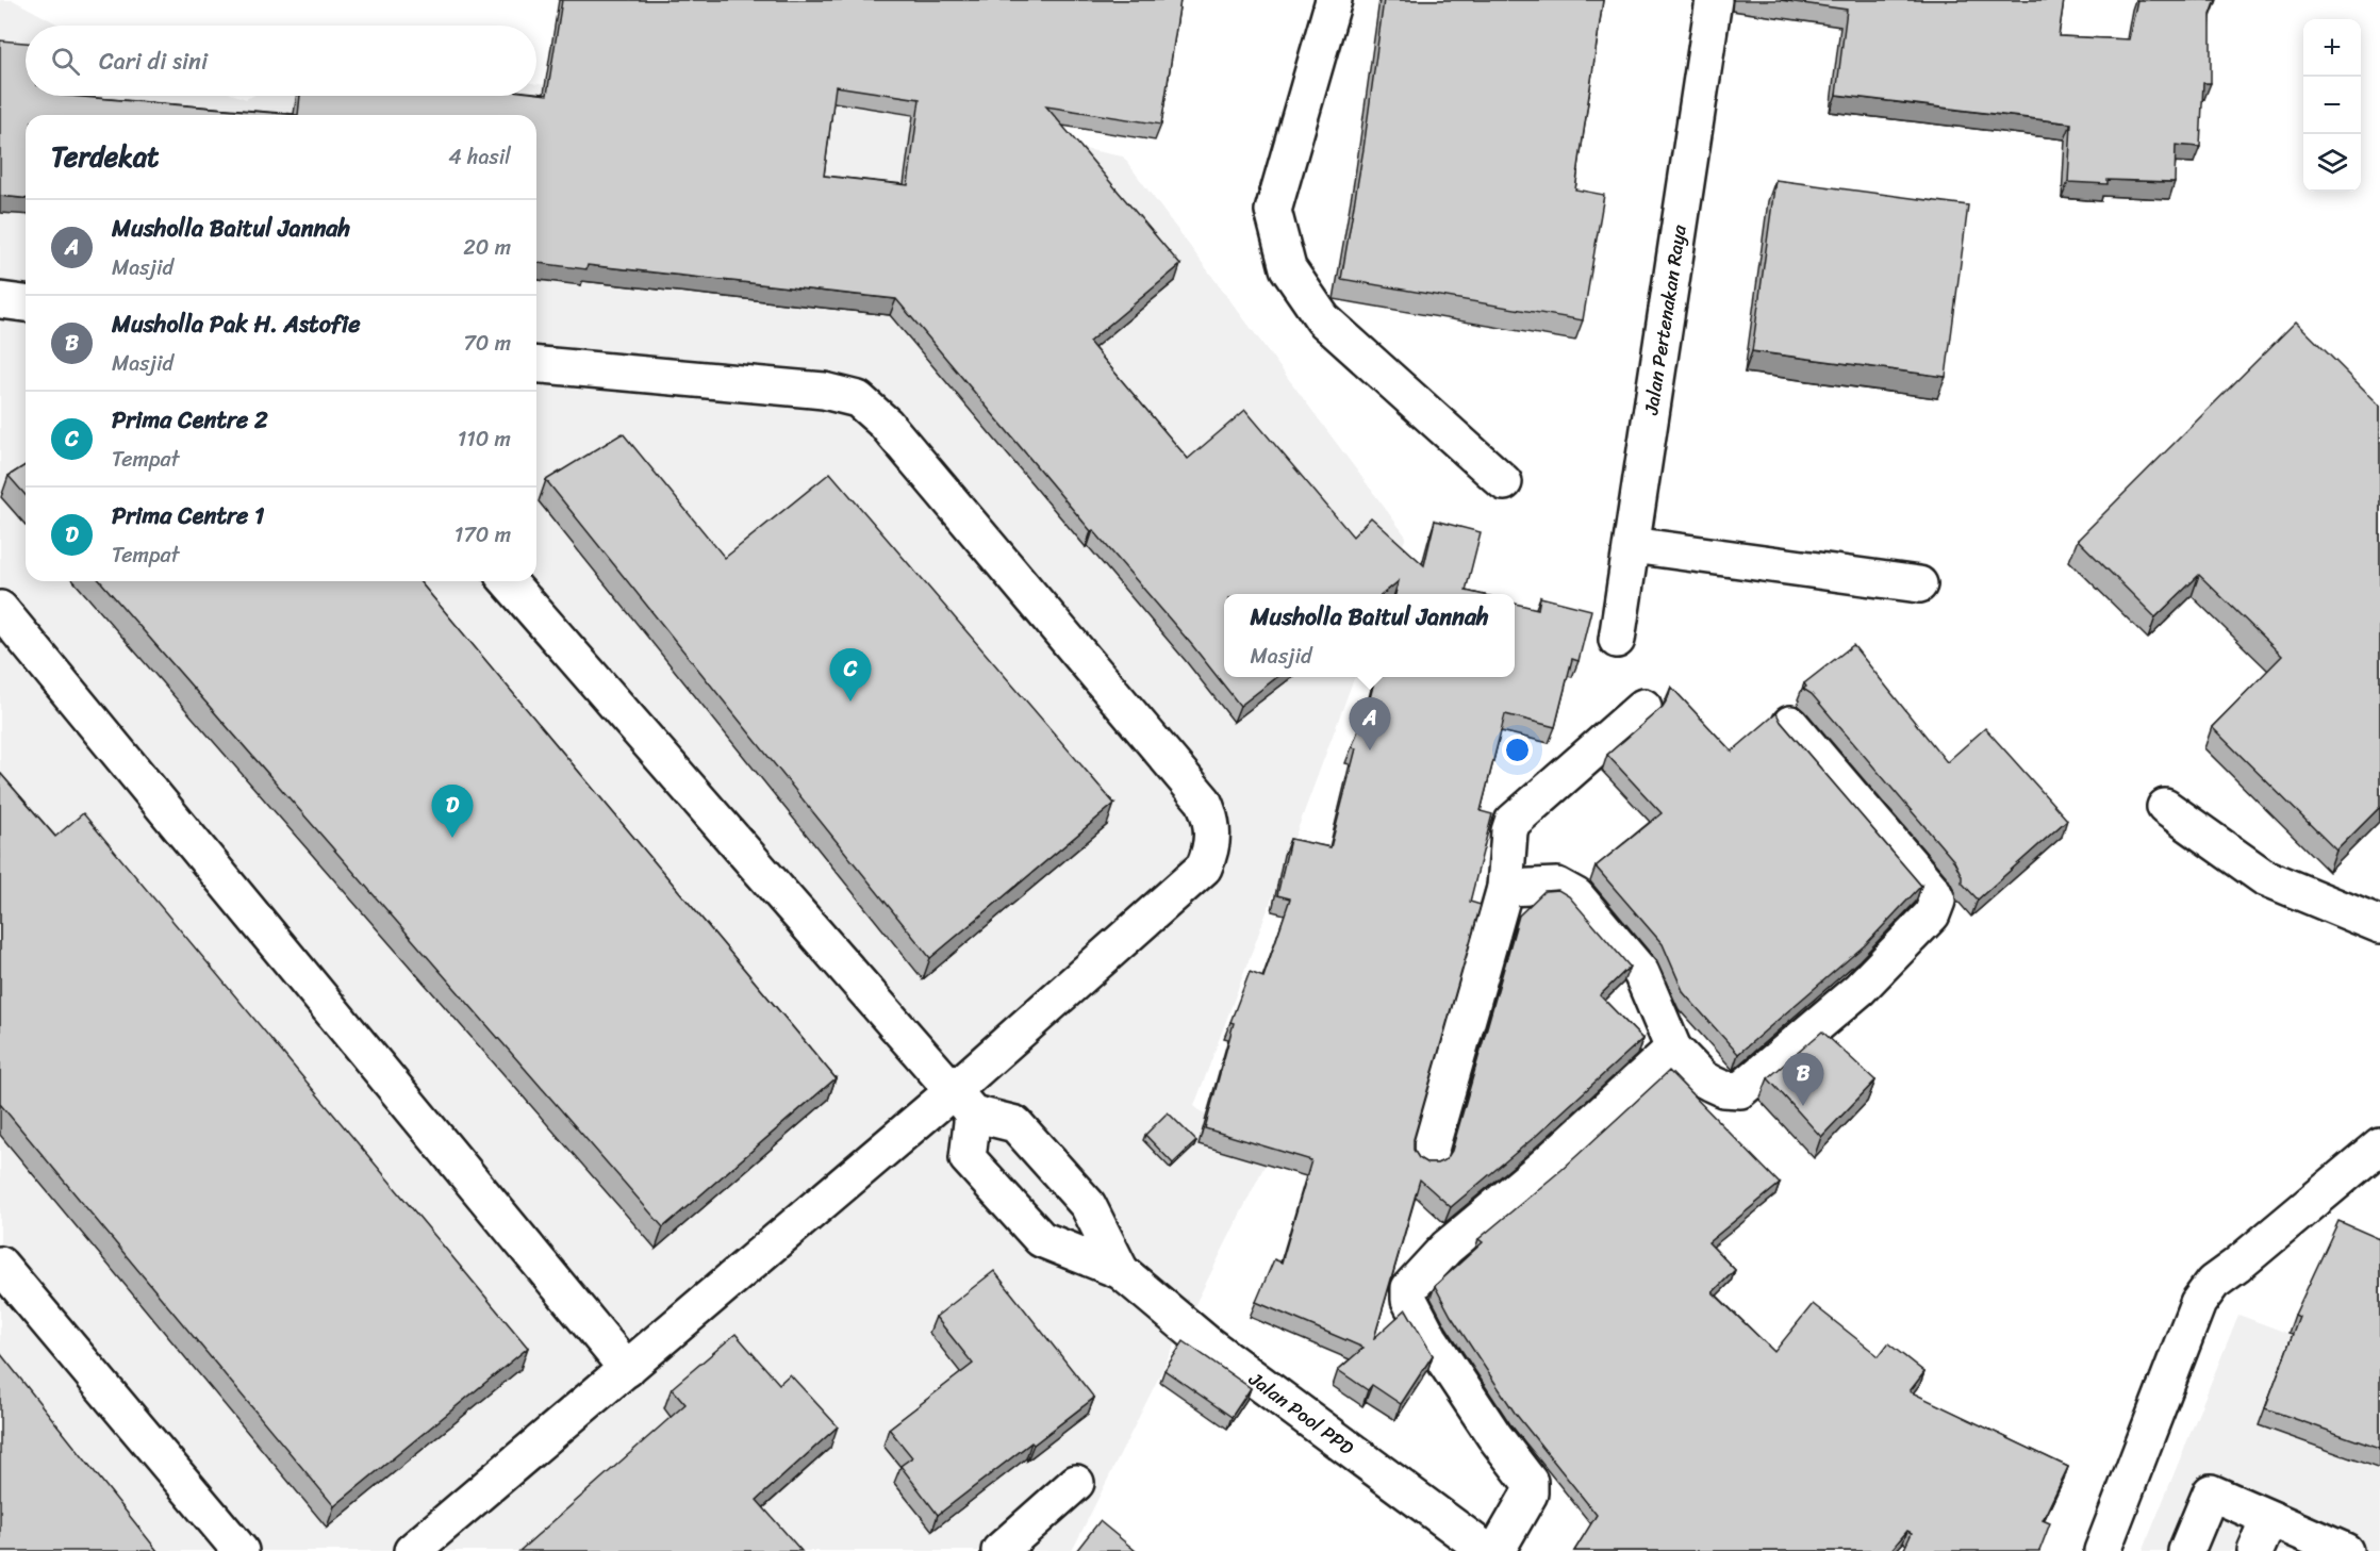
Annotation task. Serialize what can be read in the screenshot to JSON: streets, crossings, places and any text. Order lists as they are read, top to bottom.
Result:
{
  "streets": {
    "street": ["Jalan Pertenakan Raya", "Jalan Pool PPD"]
  },
  "page": {
    "map_buttons": ["+", "−"],
    "search": "Cari di sini",
    "heading": ["Terdekat", "4 hasil"],
    "list": [
      {
        "mark": "A",
        "name": "Musholla Baitul Jannah",
        "note": "Masjid",
        "value": "20 m"
      },
      {
        "mark": "B",
        "name": "Musholla Pak H. Astofie",
        "note": "Masjid",
        "value": "70 m"
      },
      {
        "mark": "C",
        "name": "Prima Centre 2",
        "note": "Tempat",
        "value": "110 m"
      },
      {
        "mark": "D",
        "name": "Prima Centre 1",
        "note": "Tempat",
        "value": "170 m"
      }
    ],
    "popup": ["Musholla Baitul Jannah", "Masjid"],
    "pins": [
      "C",
      "A",
      "D",
      "B"
    ]
  }
}
